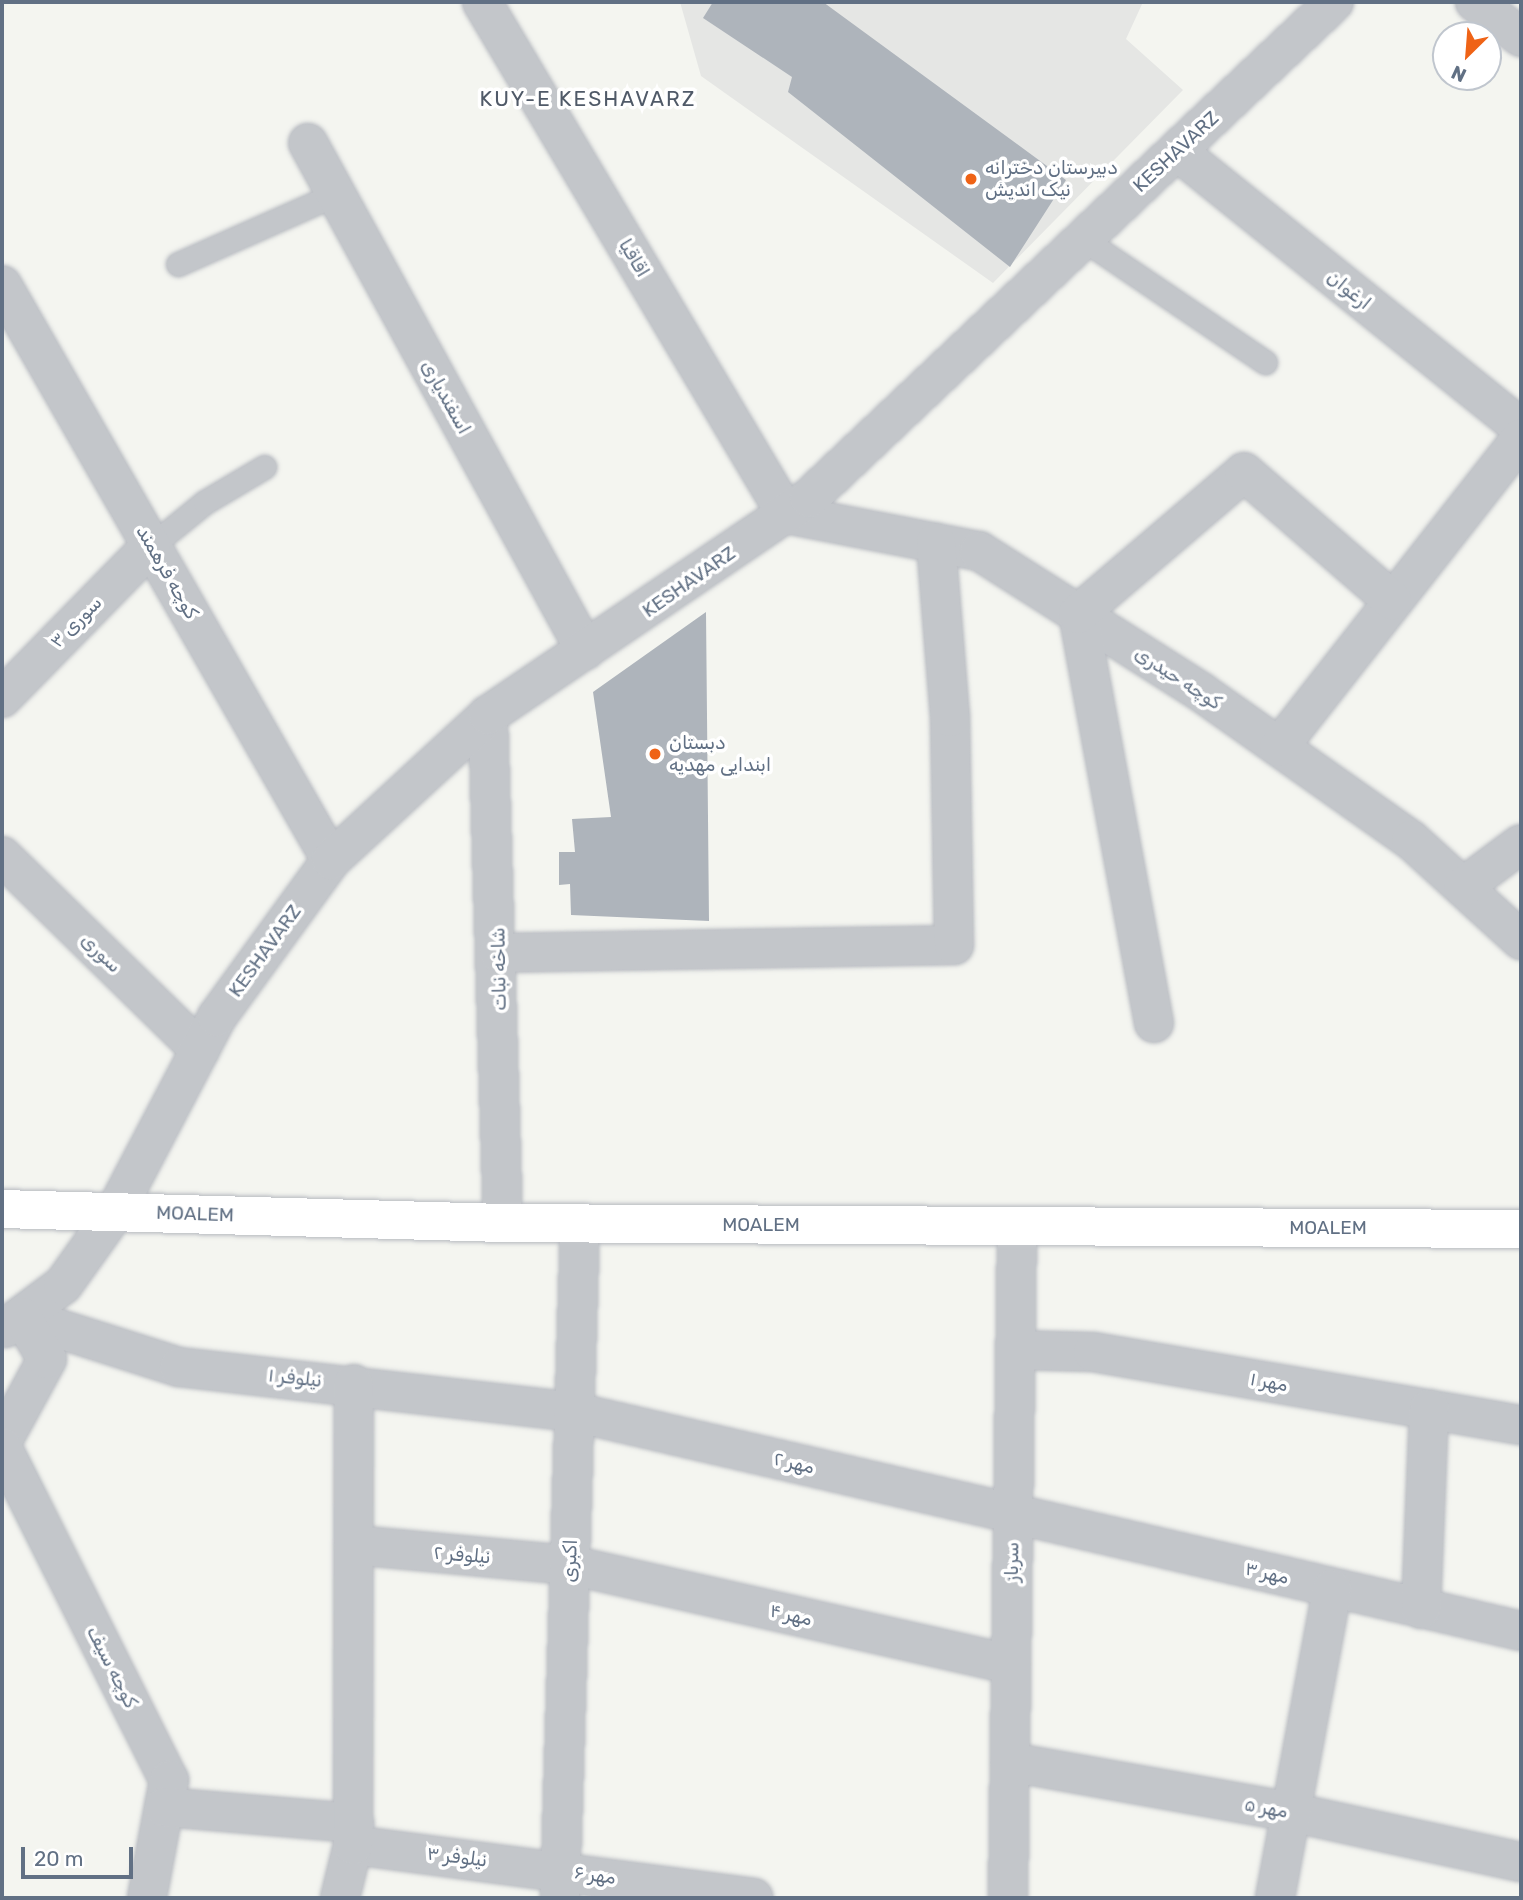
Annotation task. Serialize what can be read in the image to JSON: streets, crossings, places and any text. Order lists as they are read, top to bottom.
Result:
{
  "streets": {
    "main road": ["MOALEM"],
    "street": [
      "KESHAVARZ",
      "اقاقیا",
      "ارغوان",
      "اسفندیاری",
      "کوچه فرهمند",
      "سوری ۳",
      "کوچه حیدری",
      "سوری",
      "شاخه نبات",
      "نیلوفر ۱",
      "مهر ۱",
      "مهر ۲",
      "نیلوفر ۲",
      "اکبری",
      "سرباز",
      "مهر ۳",
      "مهر ۴",
      "کوچه سیف",
      "مهر ۵",
      "نیلوفر ۳",
      "مهر ۶"
    ]
  },
  "crossings": [
    ["KESHAVARZ", "اقاقیا"],
    ["KESHAVARZ", "ارغوان"],
    ["KESHAVARZ", "اسفندیاری"],
    ["KESHAVARZ", "کوچه فرهمند"],
    ["KESHAVARZ", "کوچه حیدری"],
    ["KESHAVARZ", "سوری"],
    ["KESHAVARZ", "شاخه نبات"],
    ["KESHAVARZ", "MOALEM"],
    ["KESHAVARZ", "نیلوفر ۱"],
    ["KESHAVARZ", "کوچه سیف"],
    ["اقاقیا", "کوچه حیدری"],
    ["کوچه فرهمند", "سوری ۳"],
    ["شاخه نبات", "MOALEM"],
    ["MOALEM", "اکبری"],
    ["MOALEM", "سرباز"],
    ["نیلوفر ۱", "مهر ۲"],
    ["نیلوفر ۱", "اکبری"],
    ["نیلوفر ۱", "کوچه سیف"],
    ["مهر ۱", "سرباز"],
    ["مهر ۲", "اکبری"],
    ["مهر ۲", "سرباز"],
    ["مهر ۲", "مهر ۳"],
    ["نیلوفر ۲", "اکبری"],
    ["نیلوفر ۲", "مهر ۴"],
    ["اکبری", "مهر ۴"],
    ["اکبری", "نیلوفر ۳"],
    ["اکبری", "مهر ۶"],
    ["سرباز", "مهر ۳"],
    ["سرباز", "مهر ۴"],
    ["سرباز", "مهر ۵"],
    ["کوچه سیف", "نیلوفر ۳"],
    ["نیلوفر ۳", "مهر ۶"]
  ],
  "districts": ["KUY-E KESHAVARZ"],
  "places": ["دبیرستان دخترانه نیک اندیش", "دبستان ابندایی مهدیه"],
  "scale_bar": "20 m",
  "north": "bottom left"
}
